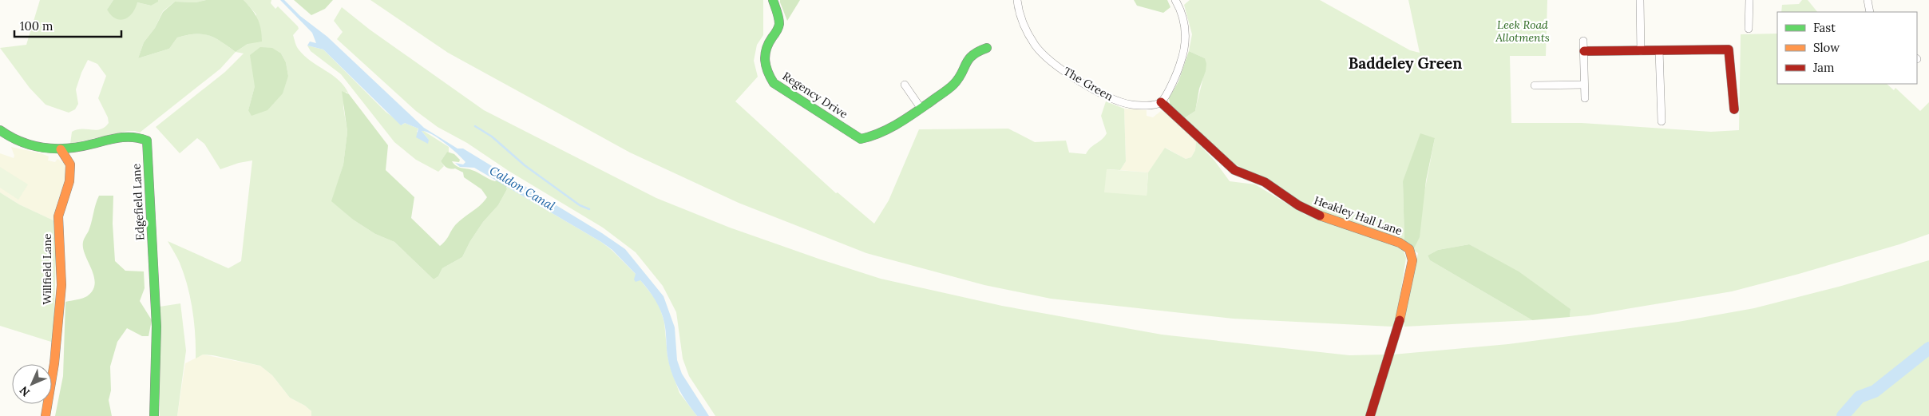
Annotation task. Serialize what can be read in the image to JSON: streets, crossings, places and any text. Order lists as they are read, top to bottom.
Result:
{
  "streets": {
    "street": [
      "The Green",
      "Regency Drive",
      "Edgefield Lane",
      "Heakley Hall Lane",
      "Willfield Lane"
    ]
  },
  "crossings": [
    ["The Green", "Heakley Hall Lane"],
    ["Edgefield Lane", "Willfield Lane"]
  ],
  "districts": ["Baddeley Green"],
  "water": ["Caldon Canal"],
  "parks": ["Leek Road Allotments"],
  "legend": ["Fast", "Slow", "Jam"],
  "scale_bar": "100 m",
  "north": "bottom left"
}
